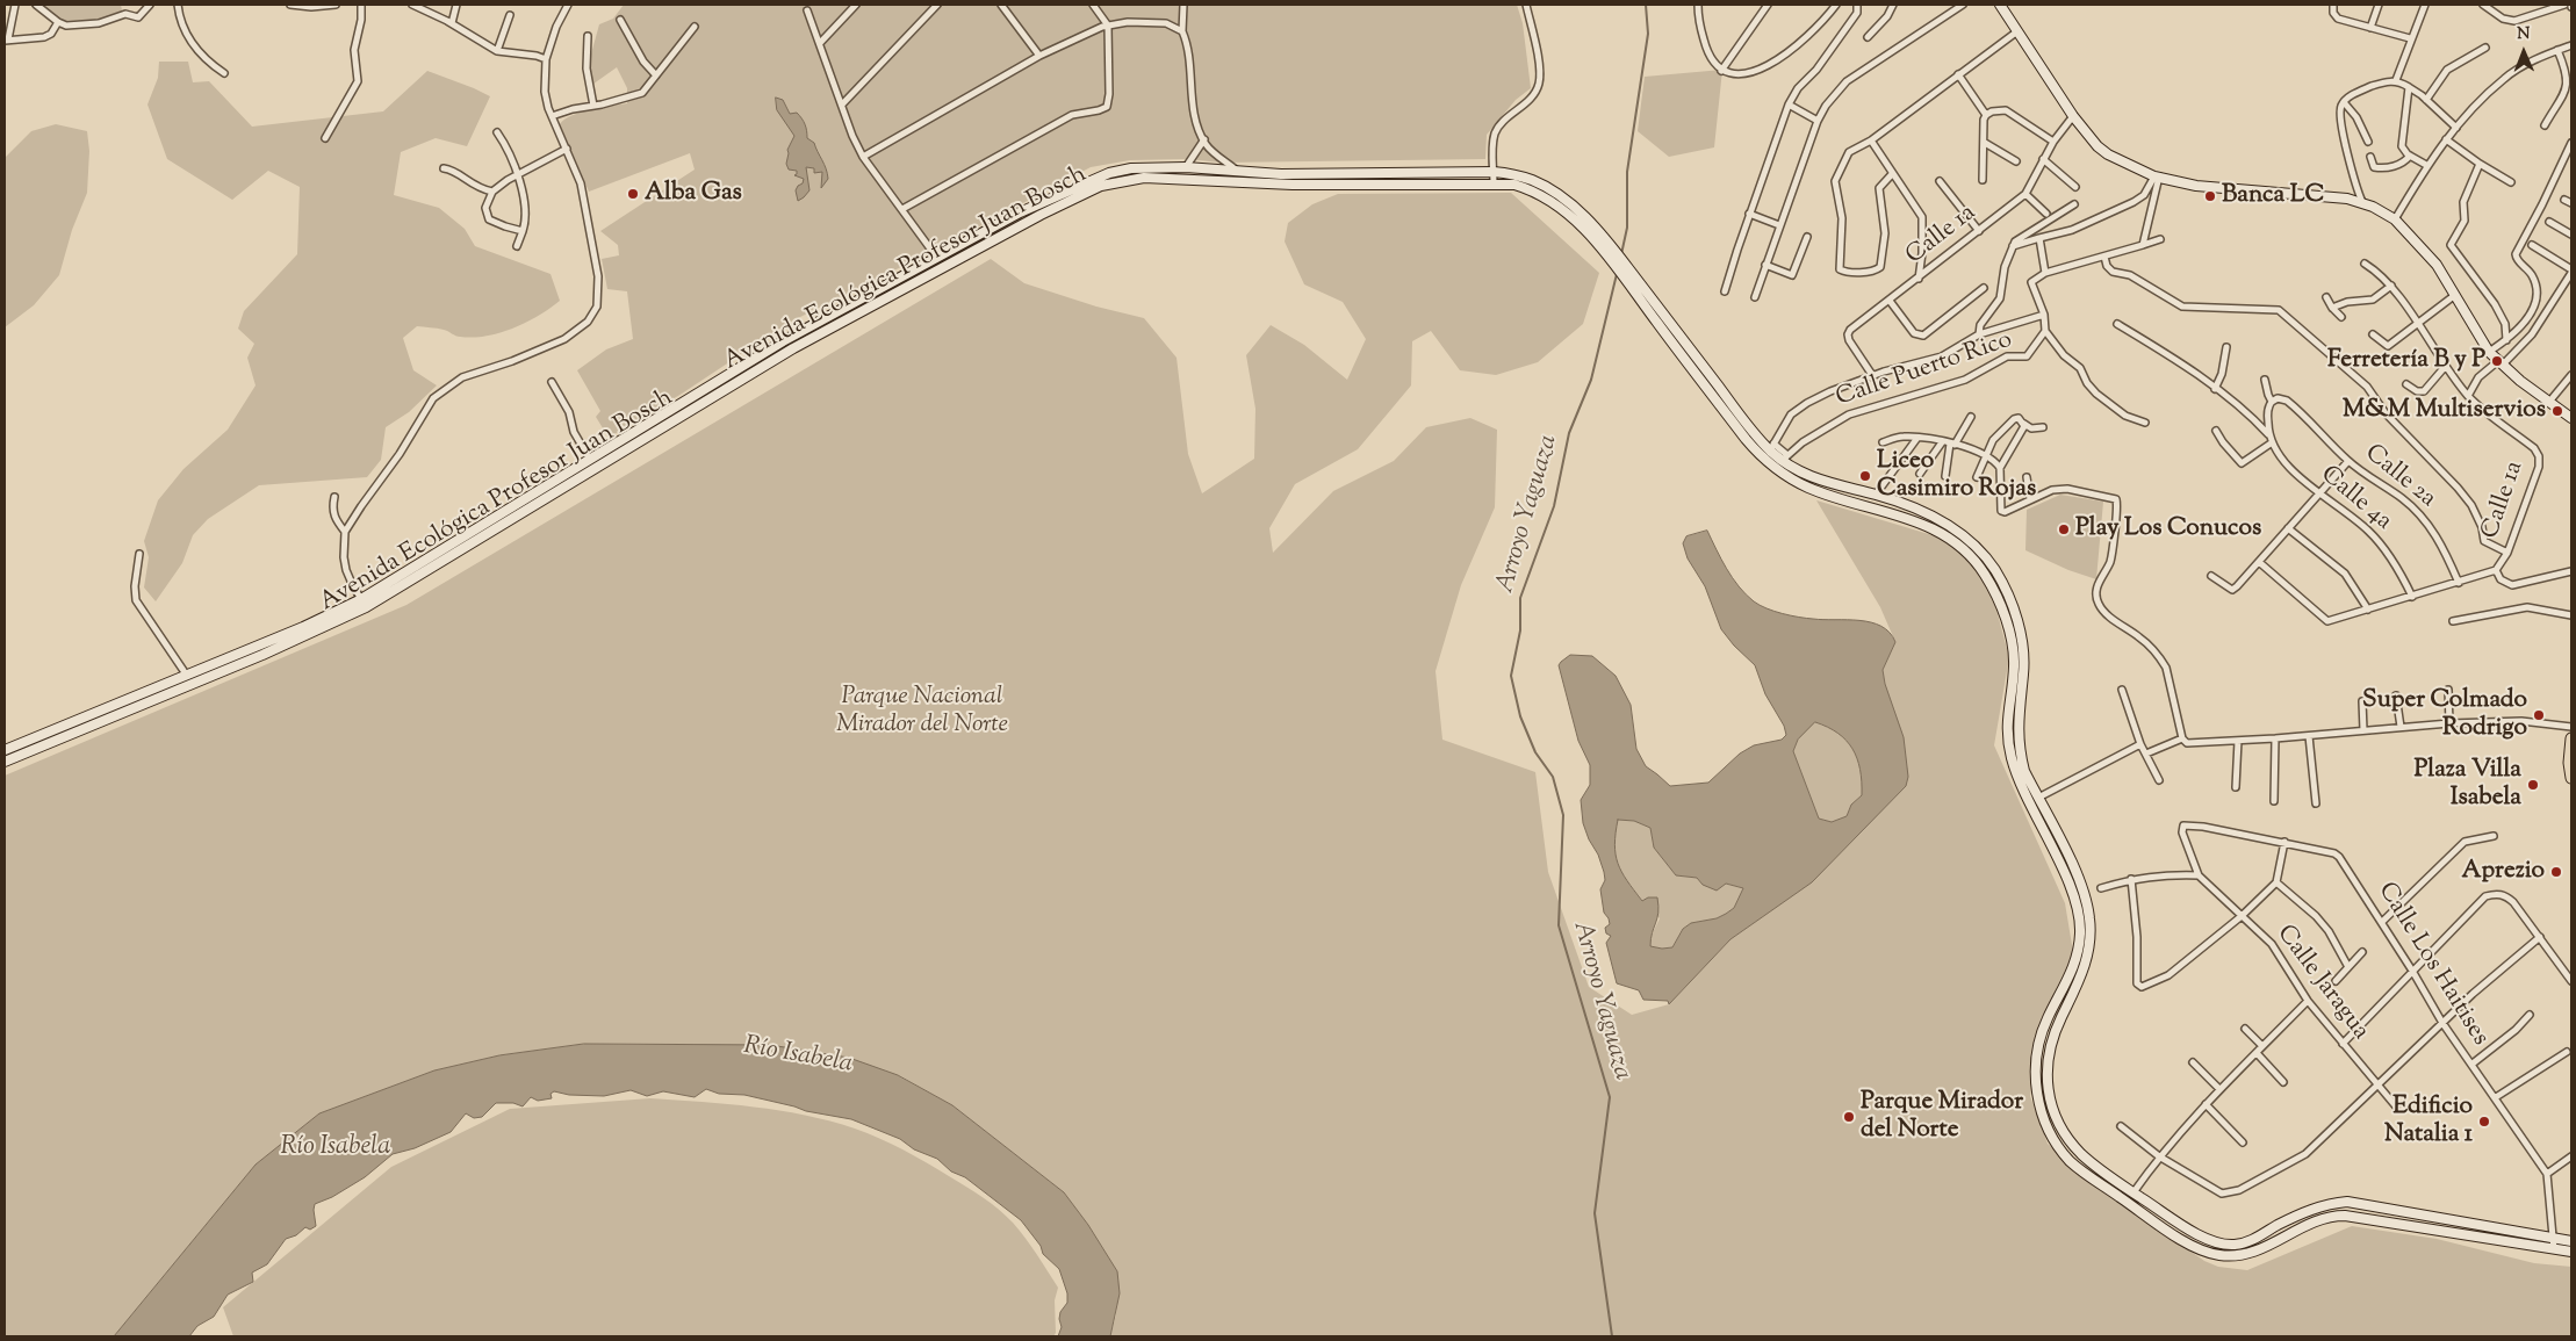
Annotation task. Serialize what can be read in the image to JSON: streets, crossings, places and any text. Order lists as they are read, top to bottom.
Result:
{
  "streets": {
    "street": [
      "Calle 1a",
      "Avenida Ecológica Profesor Juan Bosch",
      "Calle Puerto Rico",
      "Calle 2a",
      "Calle 4a",
      "Calle Los Haitises",
      "Calle Jaragua"
    ]
  },
  "crossings": [
    ["Calle 1a", "Calle 2a"],
    ["Calle 1a", "Calle 4a"],
    ["Avenida Ecológica Profesor Juan Bosch", "Calle Puerto Rico"],
    ["Avenida Ecológica Profesor Juan Bosch", "Calle Los Haitises"],
    ["Calle Los Haitises", "Calle Jaragua"]
  ],
  "water": ["Arroyo Yaguaza", "Río Isabela"],
  "parks": ["Parque Nacional Mirador del Norte"],
  "places": [
    "Alba Gas",
    "Banca LC",
    "Ferretería B y P",
    "M&M Multiservios",
    "Liceo Casimiro Rojas",
    "Play Los Conucos",
    "Super Colmado Rodrigo",
    "Plaza Villa Isabela",
    "Aprezio",
    "Parque Mirador del Norte",
    "Edificio Natalia 1"
  ],
  "north": "top"
}
